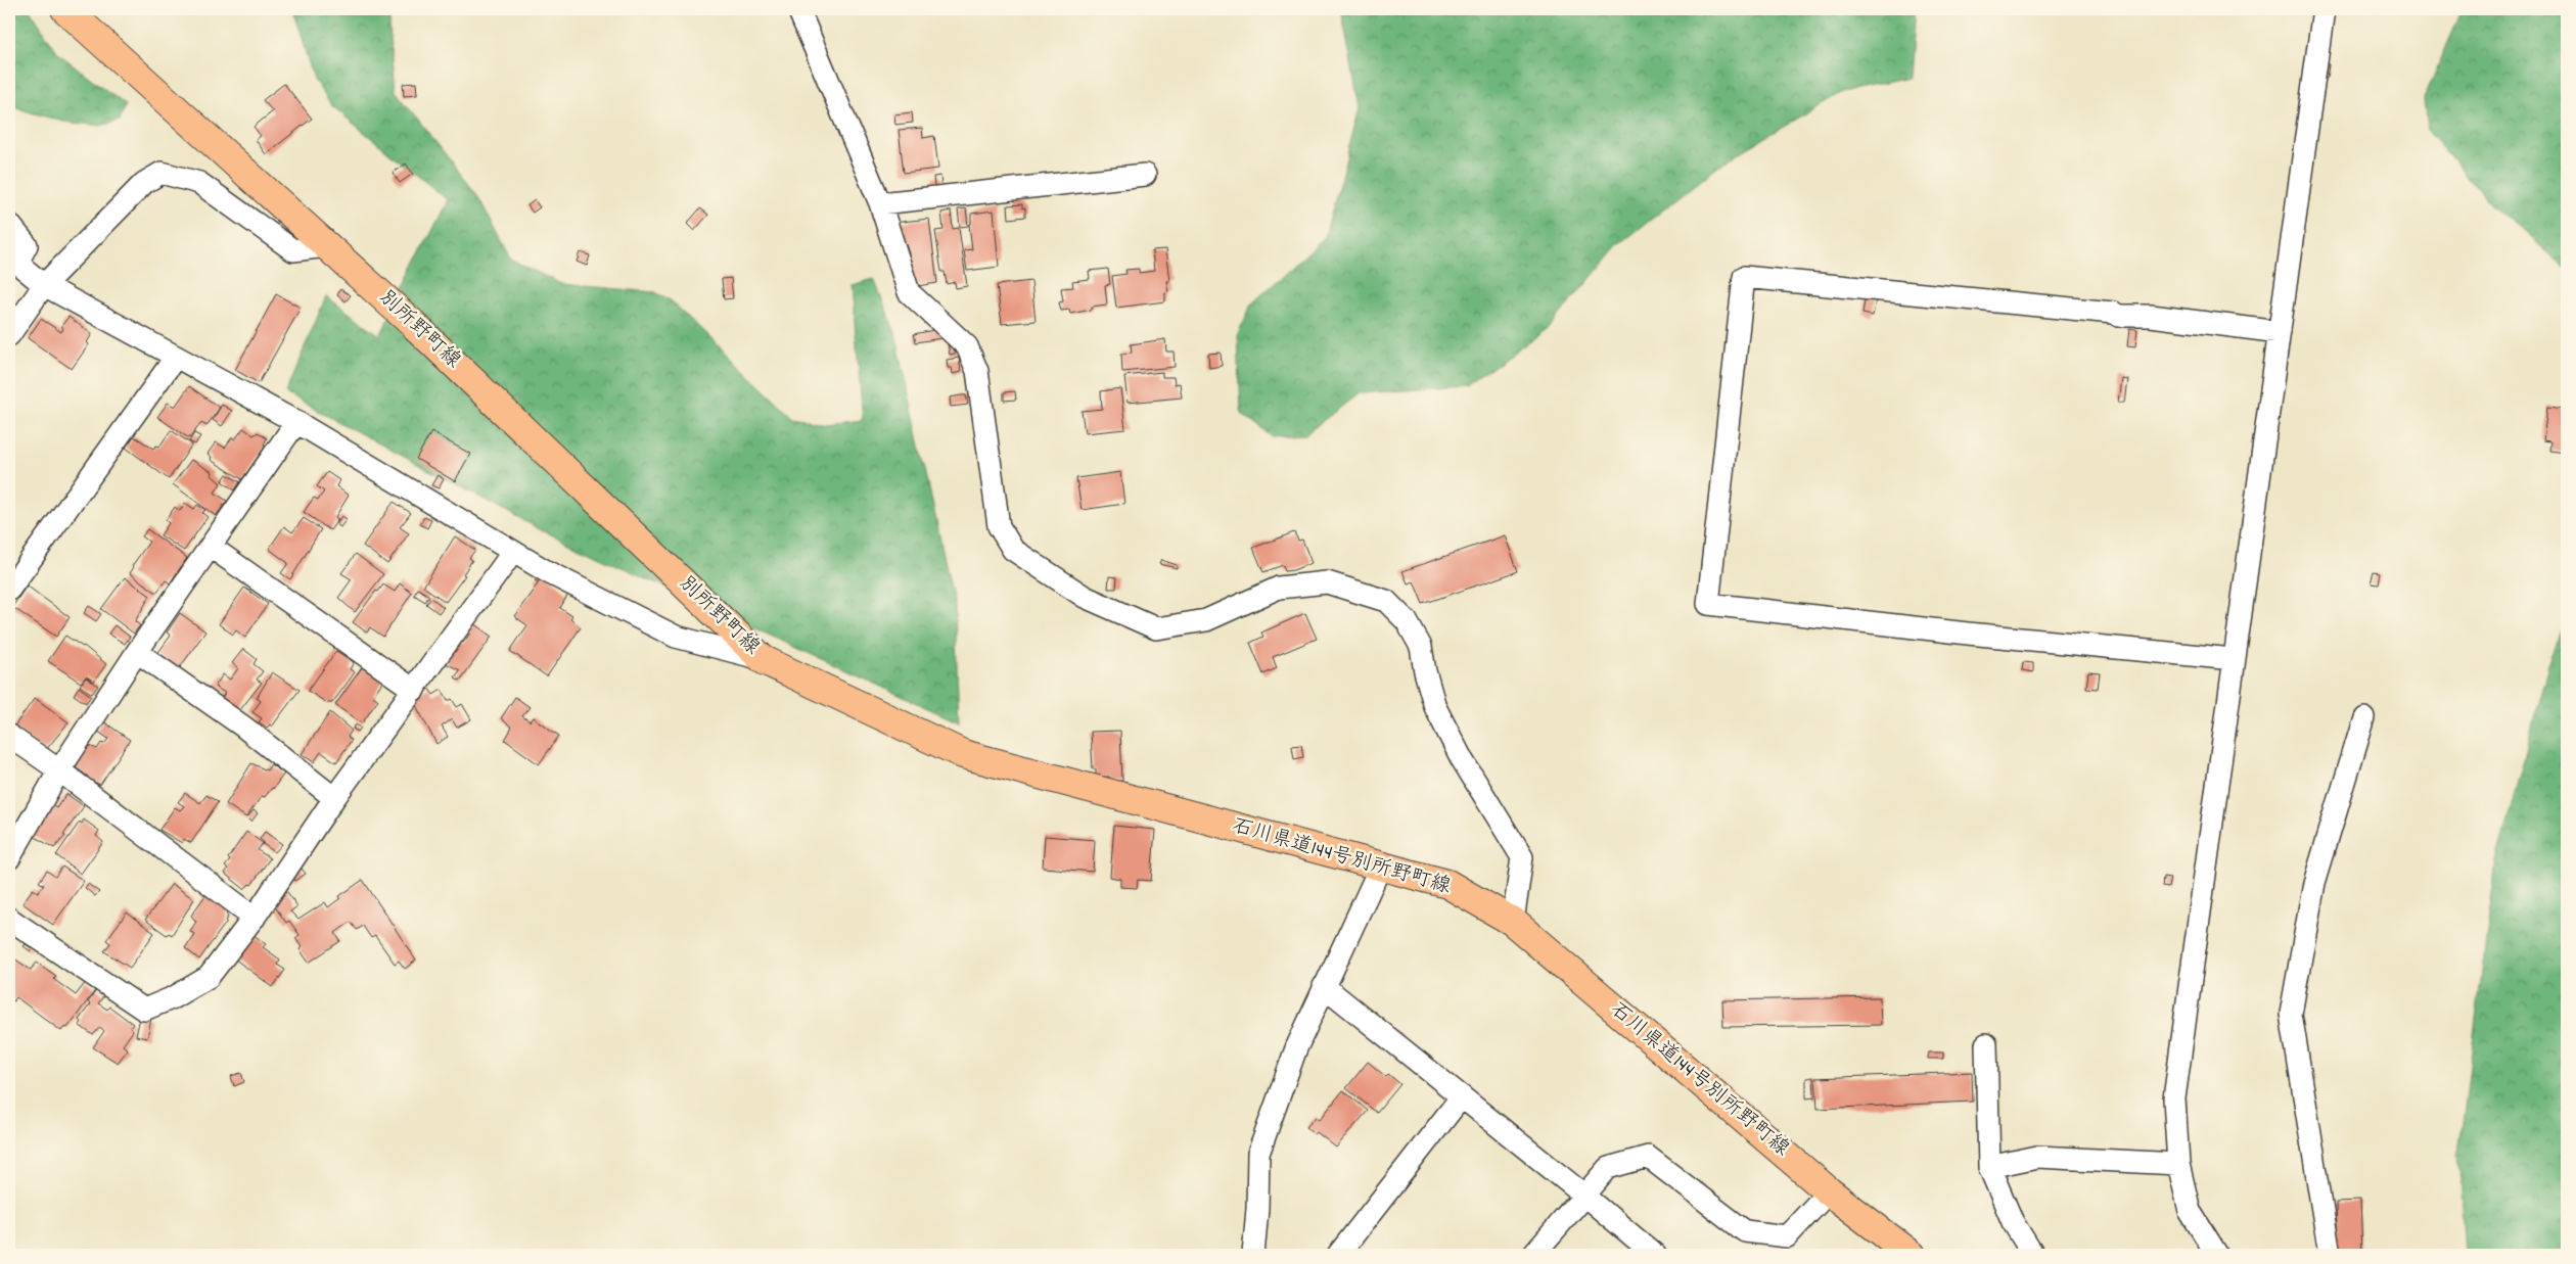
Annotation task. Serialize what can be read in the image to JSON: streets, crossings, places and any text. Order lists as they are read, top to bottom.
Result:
{
  "streets": {
    "main road": ["別所野町線", "石川県道144号別所野町線"]
  },
  "crossings": [
    ["別所野町線", "石川県道144号別所野町線"]
  ]
}
